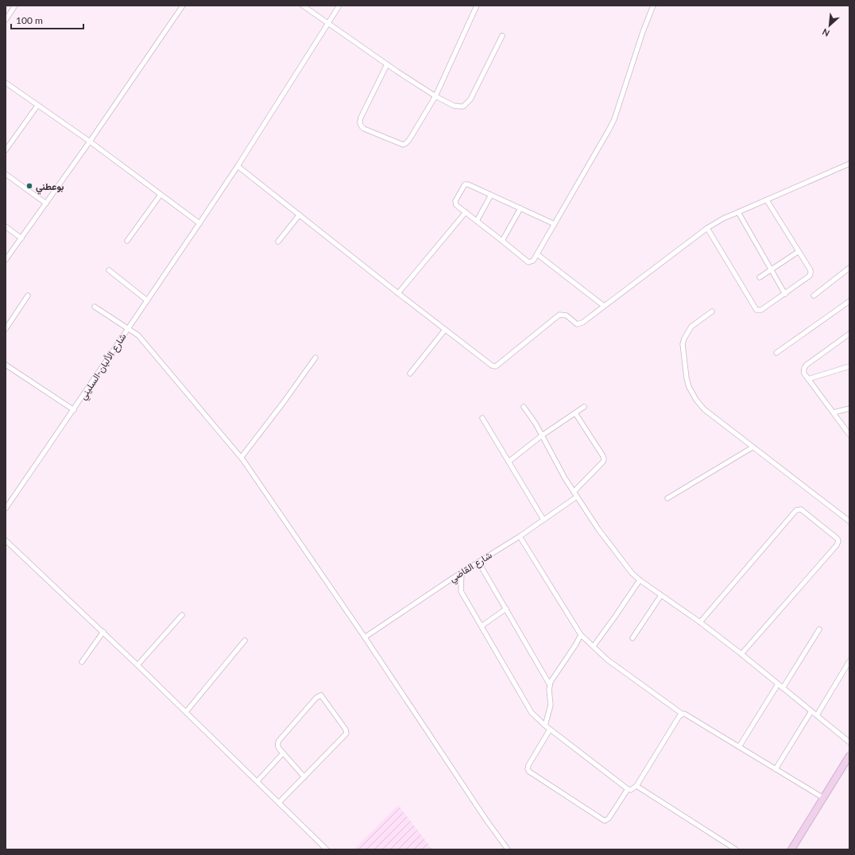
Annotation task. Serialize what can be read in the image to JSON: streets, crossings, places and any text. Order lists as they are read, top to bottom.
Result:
{
  "streets": {
    "street": ["شارع الألبان-السليني", "شارع القاضي"]
  },
  "places": ["بوعطني"],
  "scale_bar": "100 m",
  "north": "bottom left"
}
